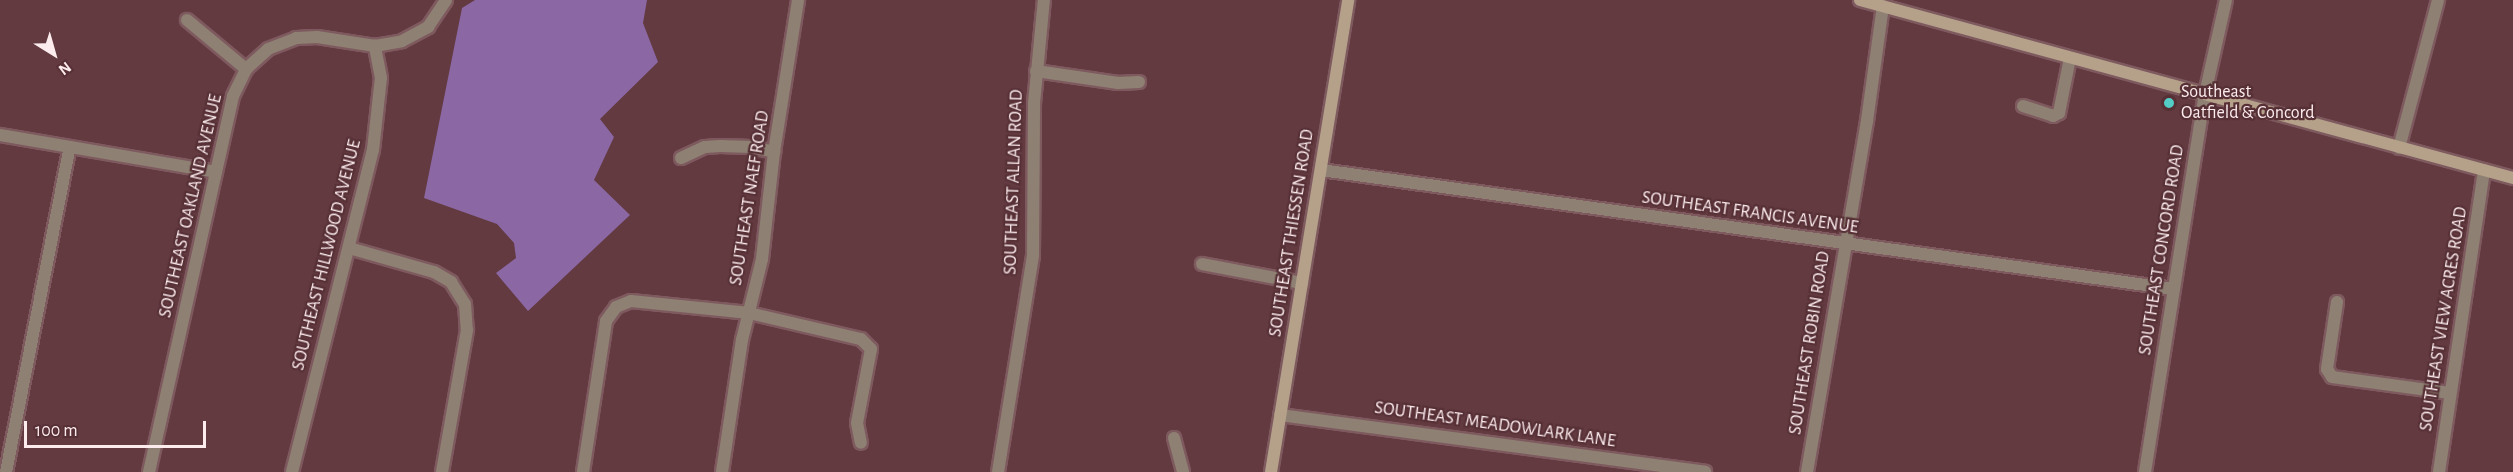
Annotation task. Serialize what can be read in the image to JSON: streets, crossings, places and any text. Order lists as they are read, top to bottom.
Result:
{
  "streets": {
    "main road": ["SOUTHEAST THIESSEN ROAD"],
    "street": [
      "SOUTHEAST ALLAN ROAD",
      "SOUTHEAST NAEF ROAD",
      "SOUTHEAST OAKLAND AVENUE",
      "SOUTHEAST FRANCIS AVENUE",
      "SOUTHEAST CONCORD ROAD",
      "SOUTHEAST HILLWOOD AVENUE",
      "SOUTHEAST VIEW ACRES ROAD",
      "SOUTHEAST ROBIN ROAD",
      "SOUTHEAST MEADOWLARK LANE"
    ]
  },
  "crossings": [
    ["SOUTHEAST OAKLAND AVENUE", "SOUTHEAST HILLWOOD AVENUE"],
    ["SOUTHEAST FRANCIS AVENUE", "SOUTHEAST THIESSEN ROAD"],
    ["SOUTHEAST FRANCIS AVENUE", "SOUTHEAST CONCORD ROAD"],
    ["SOUTHEAST FRANCIS AVENUE", "SOUTHEAST ROBIN ROAD"],
    ["SOUTHEAST THIESSEN ROAD", "SOUTHEAST MEADOWLARK LANE"]
  ],
  "places": ["Southeast Oatfield & Concord"],
  "scale_bar": "100 m",
  "north": "bottom right"
}
